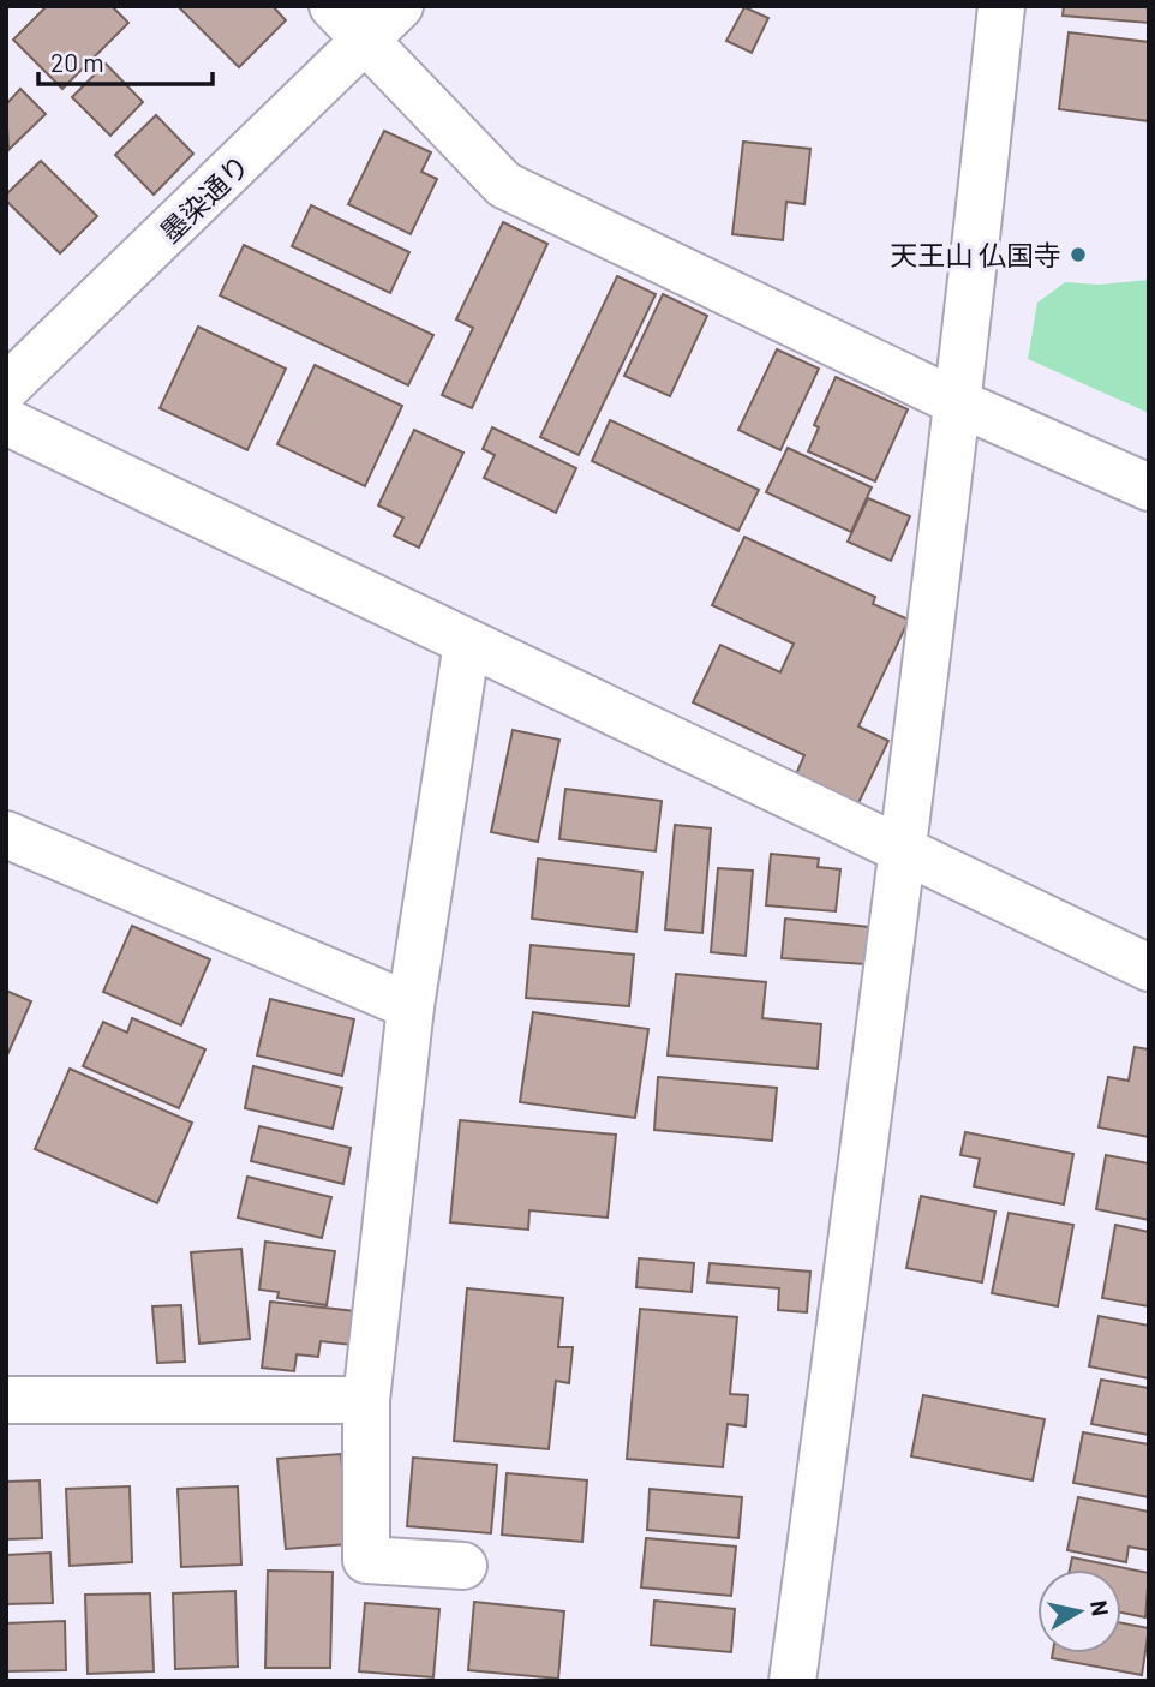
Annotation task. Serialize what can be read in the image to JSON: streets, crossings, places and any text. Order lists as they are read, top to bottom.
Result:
{
  "streets": {
    "street": ["墨染通り"]
  },
  "places": ["天王山 仏国寺"],
  "scale_bar": "20 m",
  "north": "right"
}
